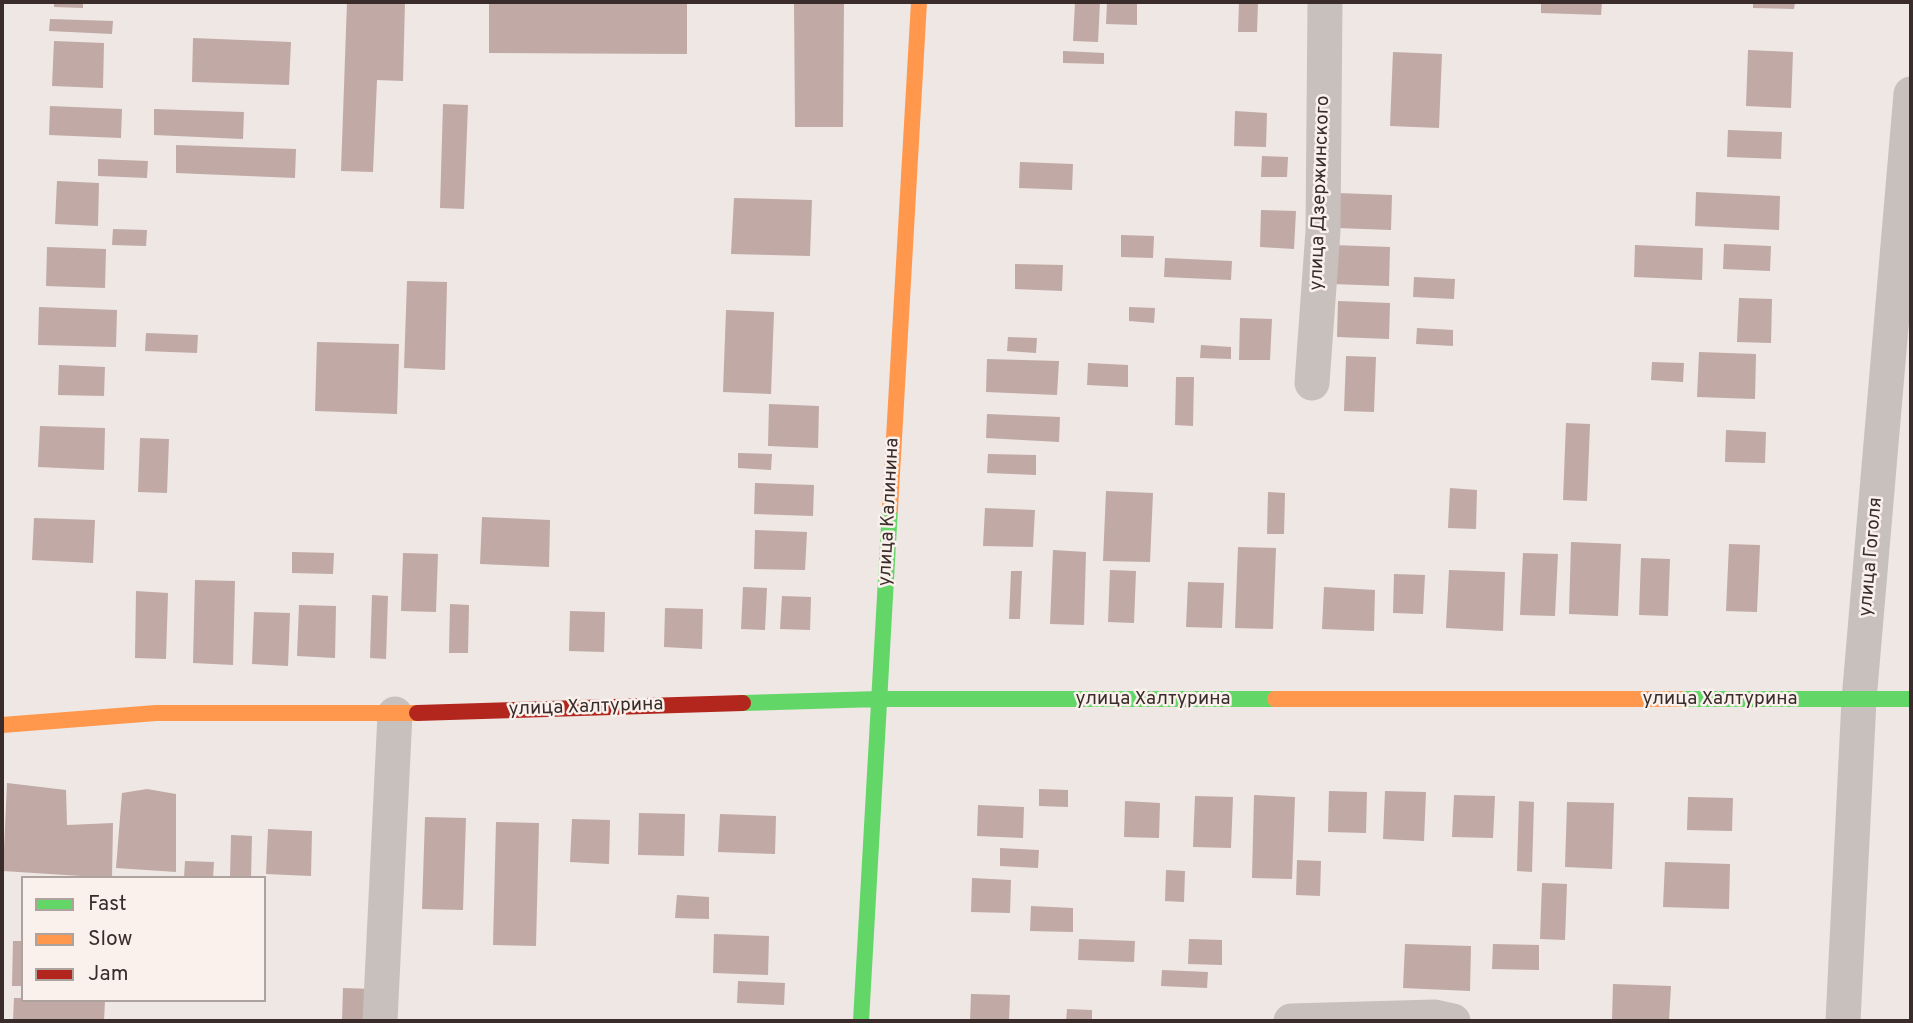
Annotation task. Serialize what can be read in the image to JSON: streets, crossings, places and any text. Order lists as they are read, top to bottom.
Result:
{
  "streets": {
    "street": [
      "улица Дзержинского",
      "улица Калинина",
      "улица Гоголя",
      "улица Халтурина"
    ]
  },
  "crossings": [
    ["улица Калинина", "улица Халтурина"],
    ["улица Гоголя", "улица Халтурина"]
  ],
  "legend": ["Fast", "Slow", "Jam"]
}
